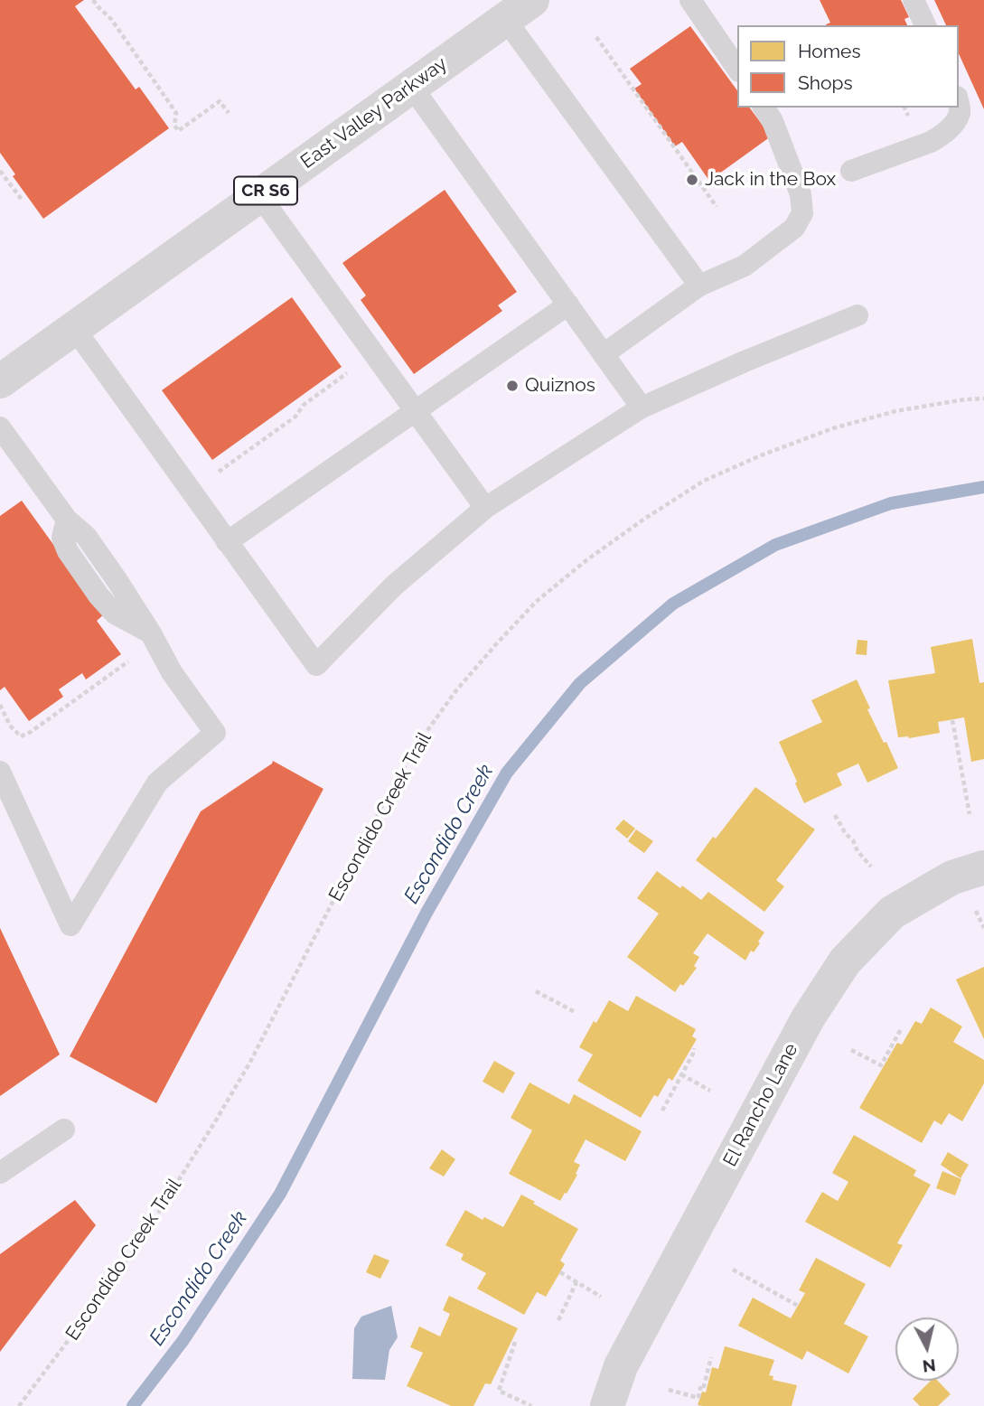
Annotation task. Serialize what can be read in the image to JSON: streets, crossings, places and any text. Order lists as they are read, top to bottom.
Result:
{
  "streets": {
    "street": ["East Valley Parkway", "CR S6", "El Rancho Lane"],
    "path": ["Escondido Creek Trail"]
  },
  "water": ["Escondido Creek"],
  "places": ["Jack in the Box", "Quiznos"],
  "legend": ["Homes", "Shops"],
  "north": "bottom"
}
